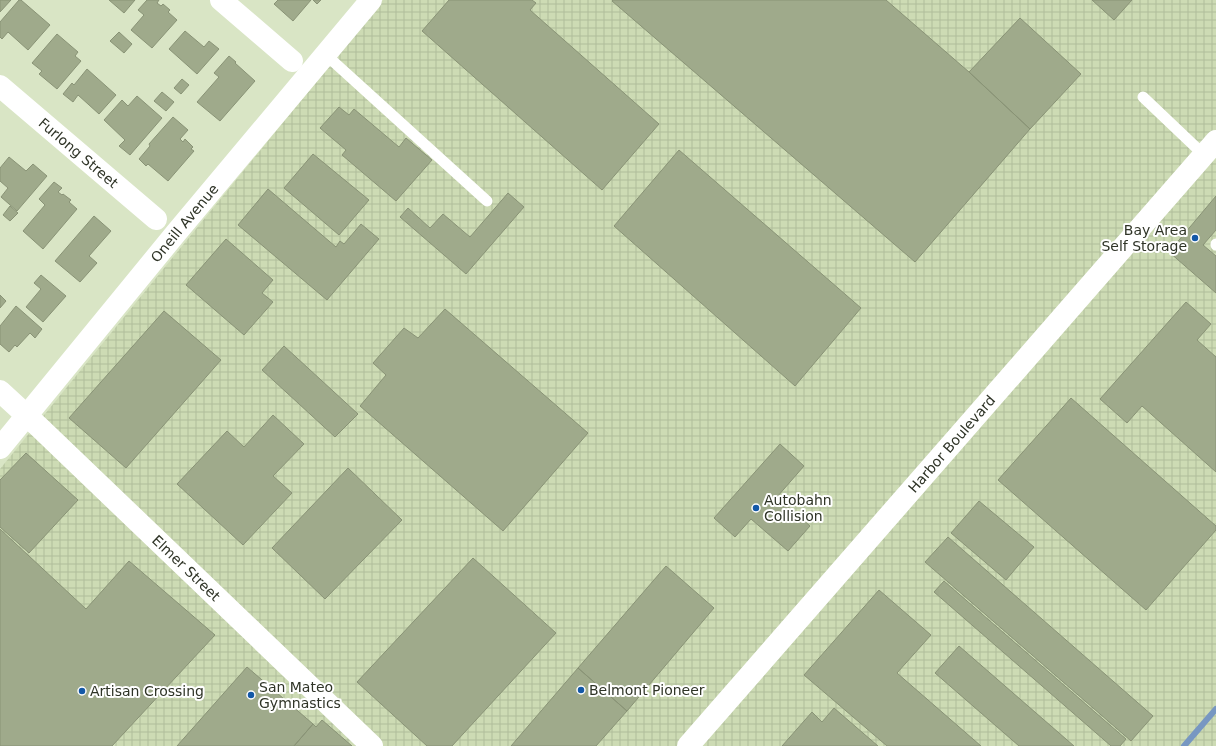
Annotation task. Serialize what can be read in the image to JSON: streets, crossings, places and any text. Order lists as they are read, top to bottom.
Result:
{
  "streets": {
    "street": [
      "Furlong Street",
      "Oneill Avenue",
      "Harbor Boulevard",
      "Elmer Street"
    ]
  },
  "crossings": [
    ["Oneill Avenue", "Elmer Street"]
  ],
  "places": [
    "Bay Area Self Storage",
    "Autobahn Collision",
    "Belmont Pioneer",
    "Artisan Crossing",
    "San Mateo Gymnastics"
  ]
}
